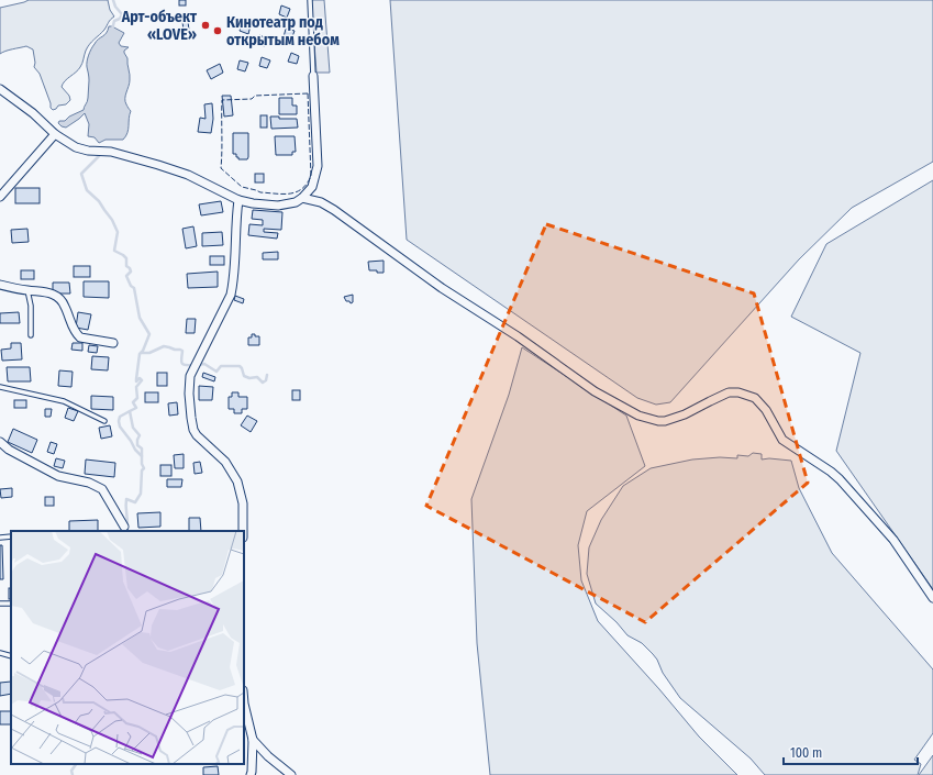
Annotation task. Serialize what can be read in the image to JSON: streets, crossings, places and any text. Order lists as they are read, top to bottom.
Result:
{
  "places": ["Арт-объект «LOVE»", "Кинотеатр под открытым небом"],
  "scale_bar": "100 m"
}
